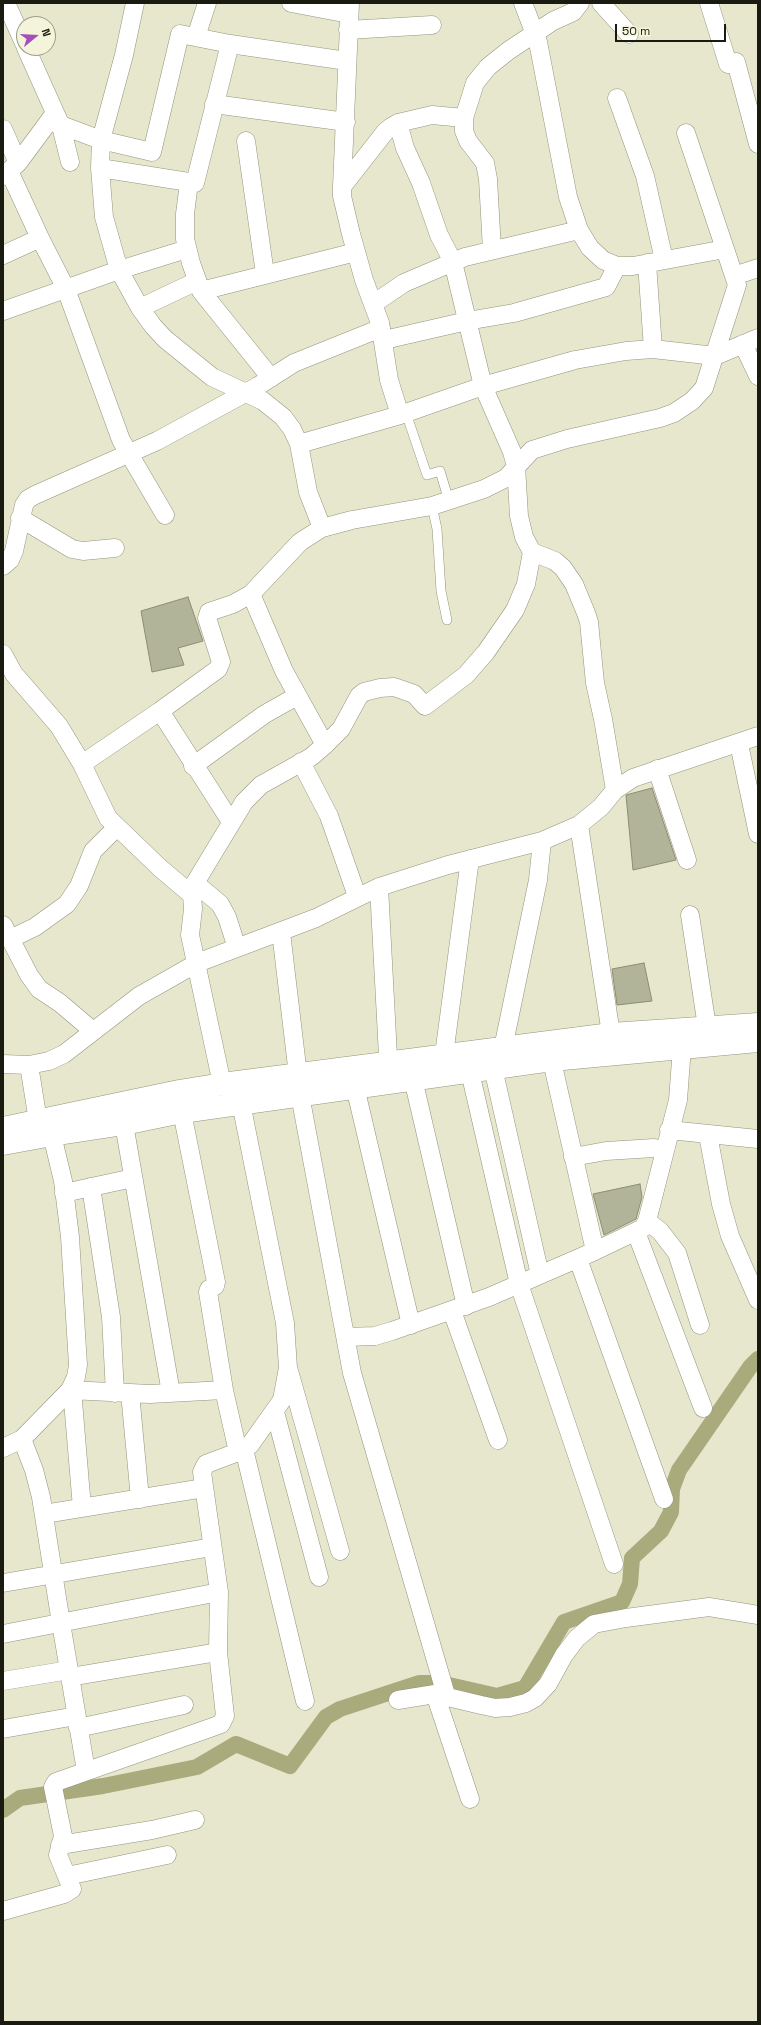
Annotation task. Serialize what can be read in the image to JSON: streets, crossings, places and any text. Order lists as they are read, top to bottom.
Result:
{
  "scale_bar": "50 m",
  "north": "right"
}
